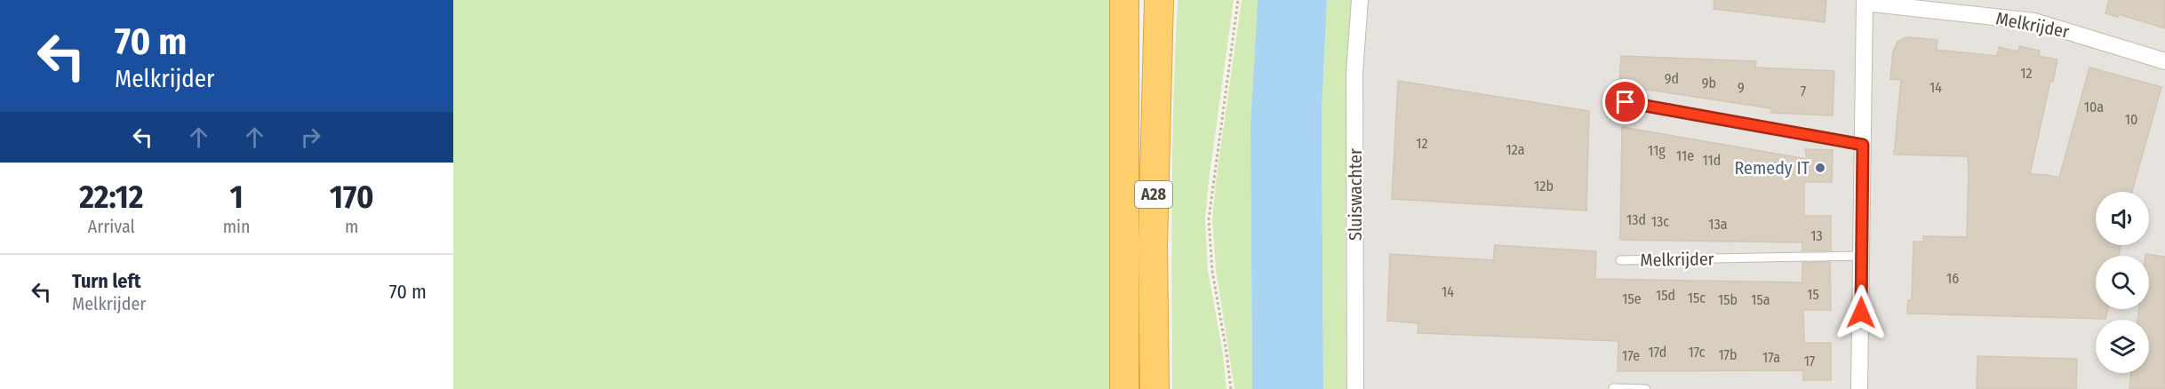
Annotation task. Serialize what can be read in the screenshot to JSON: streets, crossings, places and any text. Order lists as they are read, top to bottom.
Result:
{
  "streets": {
    "highway": ["A28"],
    "street": ["Melkrijder", "Sluiswachter"]
  },
  "places": ["Remedy IT"],
  "house_numbers": [
    "12",
    "9d",
    "9b",
    "9",
    "14",
    "7",
    "10a",
    "10",
    "12",
    "12a",
    "11g",
    "11e",
    "11d",
    "12b",
    "13d",
    "13c",
    "13a",
    "13",
    "16",
    "14",
    "15",
    "15d",
    "15c",
    "15e",
    "15b",
    "15a",
    "17d",
    "17c",
    "17b",
    "17e",
    "17a",
    "17"
  ],
  "page": {
    "turn": ["70 m", "Melkrijder"],
    "eta": [
      "22:12",
      "Arrival",
      "1",
      "min",
      "170",
      "m"
    ],
    "list": [
      {
        "name": "Turn left",
        "note": "Melkrijder",
        "value": "70 m"
      }
    ]
  }
}
